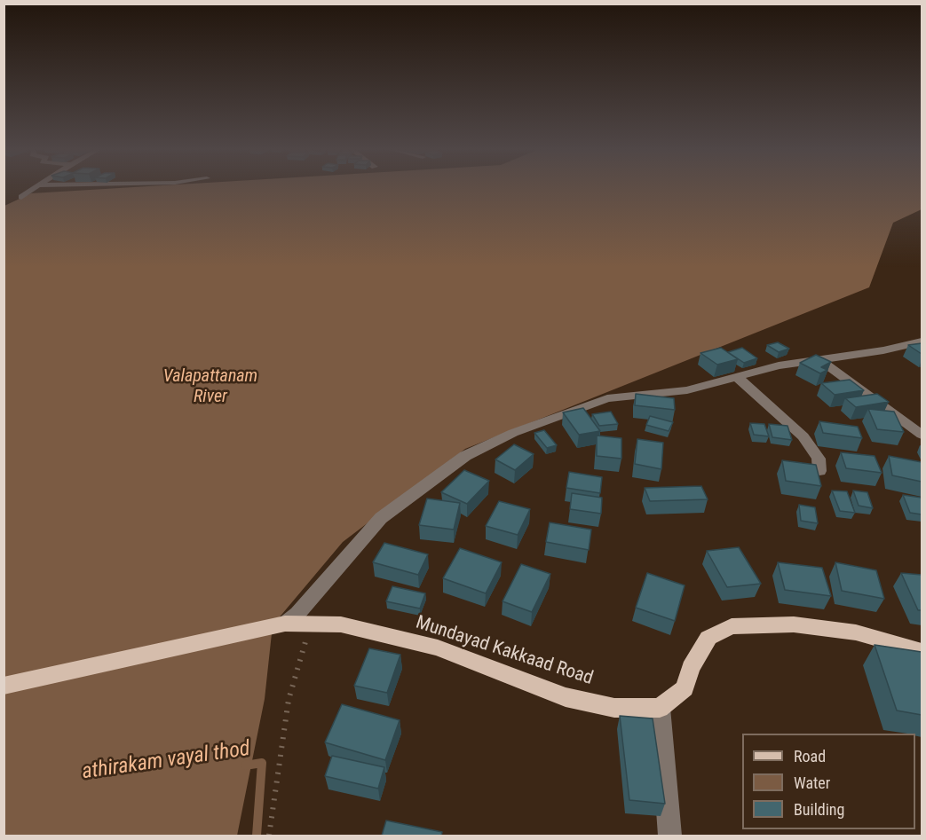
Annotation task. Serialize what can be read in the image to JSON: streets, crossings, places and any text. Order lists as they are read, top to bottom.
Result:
{
  "streets": {
    "main road": ["Mundayad Kakkaad Road"]
  },
  "water": ["Valapattanam River", "athirakam vayal thod"],
  "legend": ["Road", "Water", "Building"]
}
